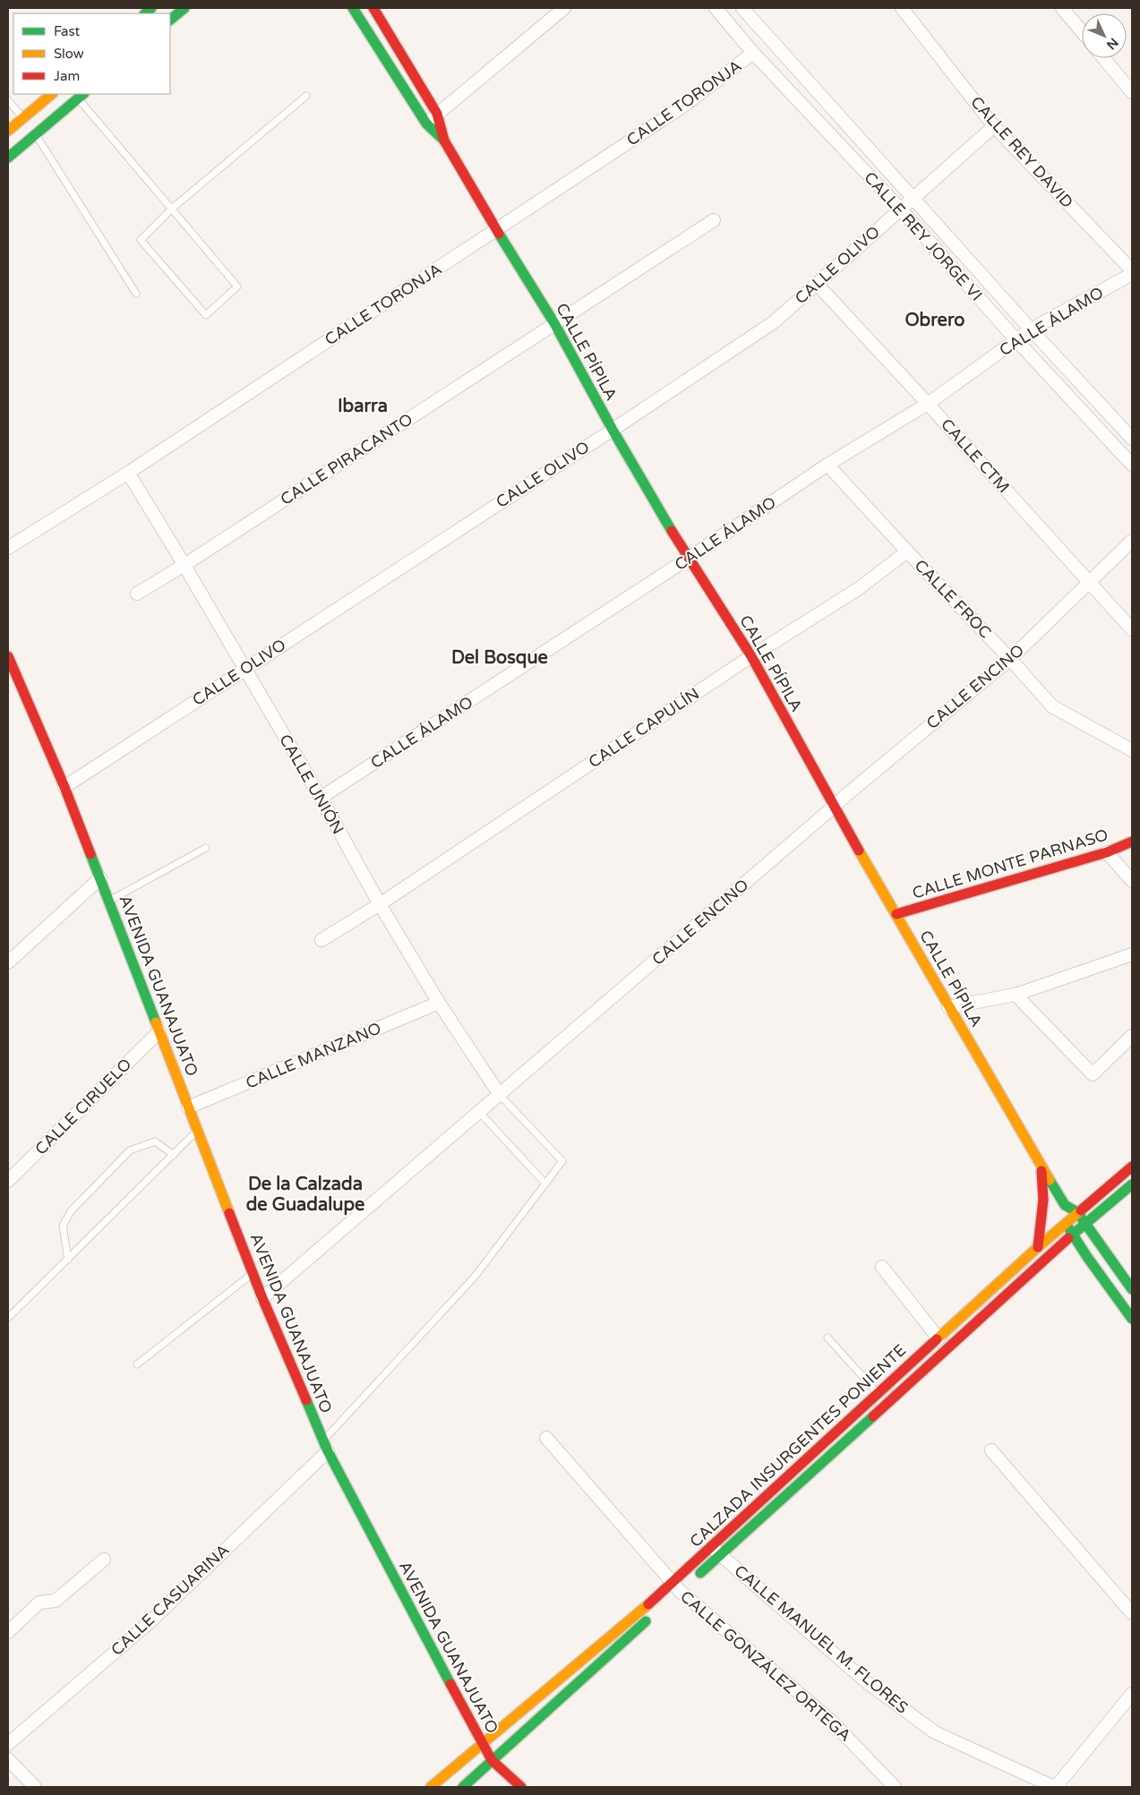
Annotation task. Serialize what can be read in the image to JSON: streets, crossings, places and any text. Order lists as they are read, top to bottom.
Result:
{
  "streets": {
    "street": [
      "CALLE TORONJA",
      "CALLE REY DAVID",
      "CALLE REY JORGE VI",
      "CALLE OLIVO",
      "CALLE ÁLAMO",
      "CALLE PÍPILA",
      "CALLE CTM",
      "CALLE PIRACANTO",
      "CALLE FROC",
      "CALLE ENCINO",
      "CALLE CAPULÍN",
      "CALLE UNIÓN",
      "CALLE MONTE PARNASO",
      "AVENIDA GUANAJUATO",
      "CALLE MANZANO",
      "CALLE CIRUELO",
      "CALZADA INSURGENTES PONIENTE",
      "CALLE CASUARINA",
      "CALLE MANUEL M. FLORES",
      "CALLE GONZÁLEZ ORTEGA"
    ]
  },
  "crossings": [
    ["CALLE TORONJA", "CALLE REY JORGE VI"],
    ["CALLE TORONJA", "CALLE PÍPILA"],
    ["CALLE TORONJA", "CALLE UNIÓN"],
    ["CALLE REY DAVID", "CALLE OLIVO"],
    ["CALLE REY DAVID", "CALLE ÁLAMO"],
    ["CALLE REY JORGE VI", "CALLE OLIVO"],
    ["CALLE REY JORGE VI", "CALLE ÁLAMO"],
    ["CALLE OLIVO", "CALLE PÍPILA"],
    ["CALLE OLIVO", "CALLE CTM"],
    ["CALLE OLIVO", "CALLE UNIÓN"],
    ["CALLE OLIVO", "AVENIDA GUANAJUATO"],
    ["CALLE ÁLAMO", "CALLE PÍPILA"],
    ["CALLE ÁLAMO", "CALLE CTM"],
    ["CALLE ÁLAMO", "CALLE FROC"],
    ["CALLE ÁLAMO", "CALLE UNIÓN"],
    ["CALLE PÍPILA", "CALLE PIRACANTO"],
    ["CALLE PÍPILA", "CALLE ENCINO"],
    ["CALLE PÍPILA", "CALLE CAPULÍN"],
    ["CALLE PÍPILA", "CALLE MONTE PARNASO"],
    ["CALLE CTM", "CALLE ENCINO"],
    ["CALLE PIRACANTO", "CALLE UNIÓN"],
    ["CALLE FROC", "CALLE ENCINO"],
    ["CALLE FROC", "CALLE CAPULÍN"],
    ["CALLE ENCINO", "CALLE UNIÓN"],
    ["CALLE ENCINO", "AVENIDA GUANAJUATO"],
    ["CALLE CAPULÍN", "CALLE UNIÓN"],
    ["CALLE UNIÓN", "CALLE MANZANO"],
    ["AVENIDA GUANAJUATO", "CALLE MANZANO"],
    ["AVENIDA GUANAJUATO", "CALLE CIRUELO"],
    ["AVENIDA GUANAJUATO", "CALZADA INSURGENTES PONIENTE"],
    ["AVENIDA GUANAJUATO", "CALLE CASUARINA"],
    ["CALZADA INSURGENTES PONIENTE", "CALLE MANUEL M. FLORES"],
    ["CALZADA INSURGENTES PONIENTE", "CALLE GONZÁLEZ ORTEGA"]
  ],
  "districts": [
    "Obrero",
    "Ibarra",
    "Del Bosque",
    "De la Calzada de Guadalupe"
  ],
  "legend": ["Fast", "Slow", "Jam"],
  "north": "bottom right"
}
